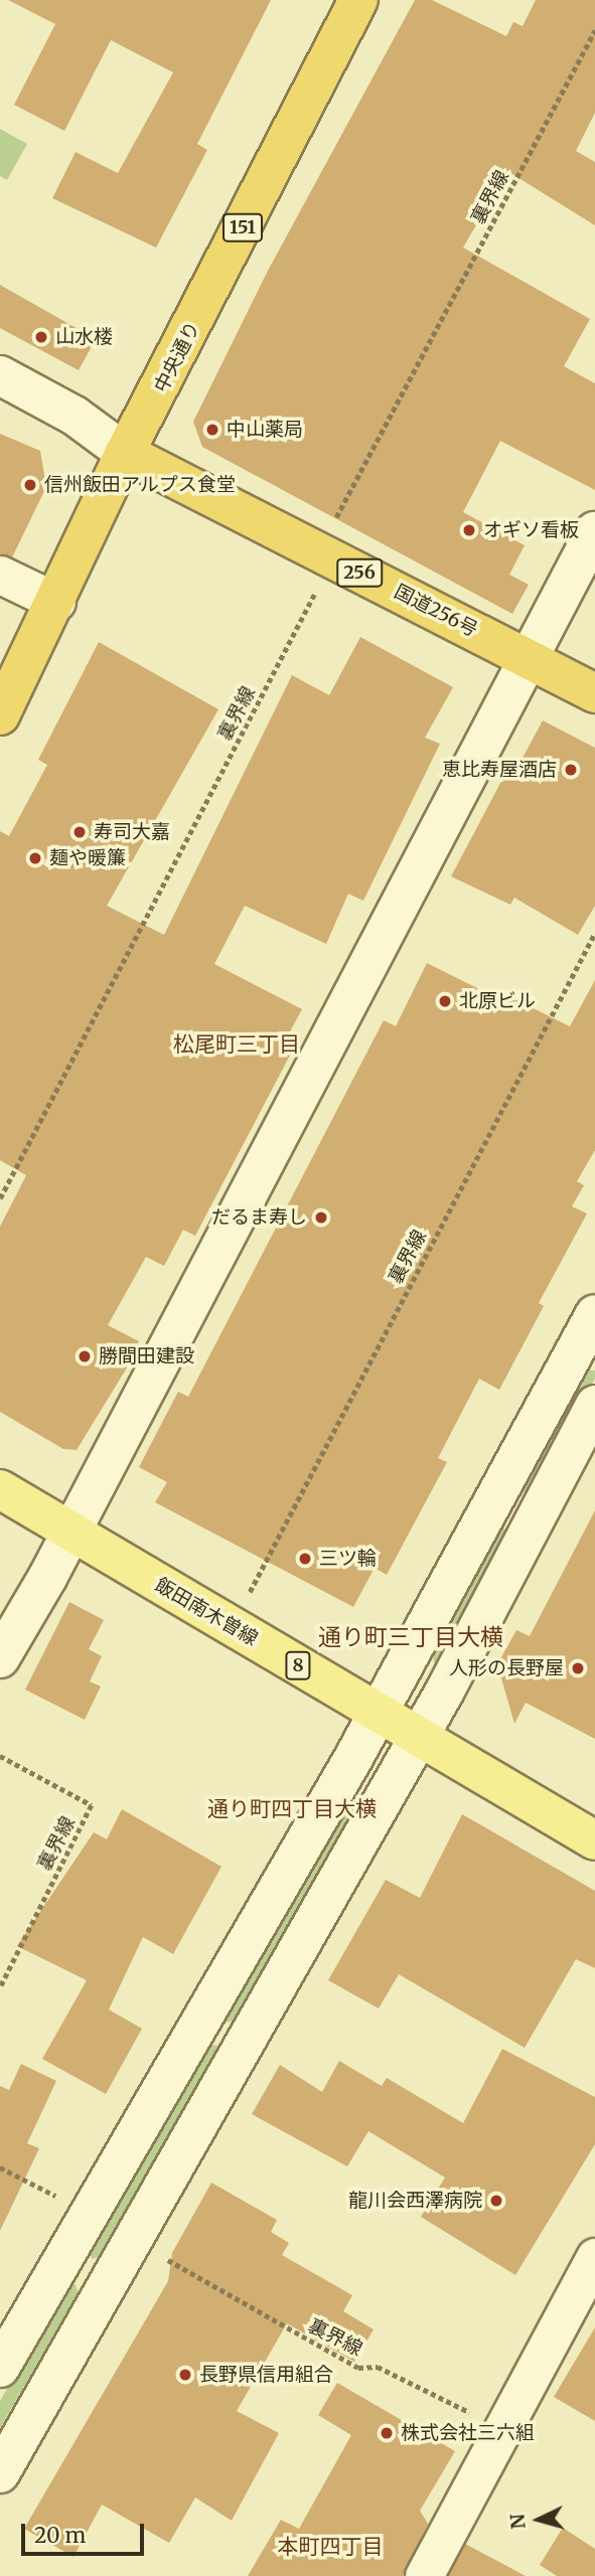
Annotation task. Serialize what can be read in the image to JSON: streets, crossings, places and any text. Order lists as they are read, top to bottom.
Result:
{
  "streets": {
    "highway": [
      "151",
      "中央通り",
      "256",
      "国道256号"
    ],
    "main road": ["飯田南木曽線", "8"],
    "path": ["裏界線"]
  },
  "crossings": [
    ["中央通り", "国道256号"]
  ],
  "districts": [
    "松尾町三丁目",
    "通り町三丁目大横",
    "通り町四丁目大横",
    "本町四丁目"
  ],
  "places": [
    "山水楼",
    "中山薬局",
    "信州飯田アルプス食堂",
    "オギソ看板",
    "恵比寿屋酒店",
    "寿司大嘉",
    "麺や暖簾",
    "北原ビル",
    "だるま寿し",
    "勝間田建設",
    "三ツ輪",
    "人形の長野屋",
    "龍川会西澤病院",
    "長野県信用組合",
    "株式会社三六組"
  ],
  "scale_bar": "20 m",
  "north": "left"
}
